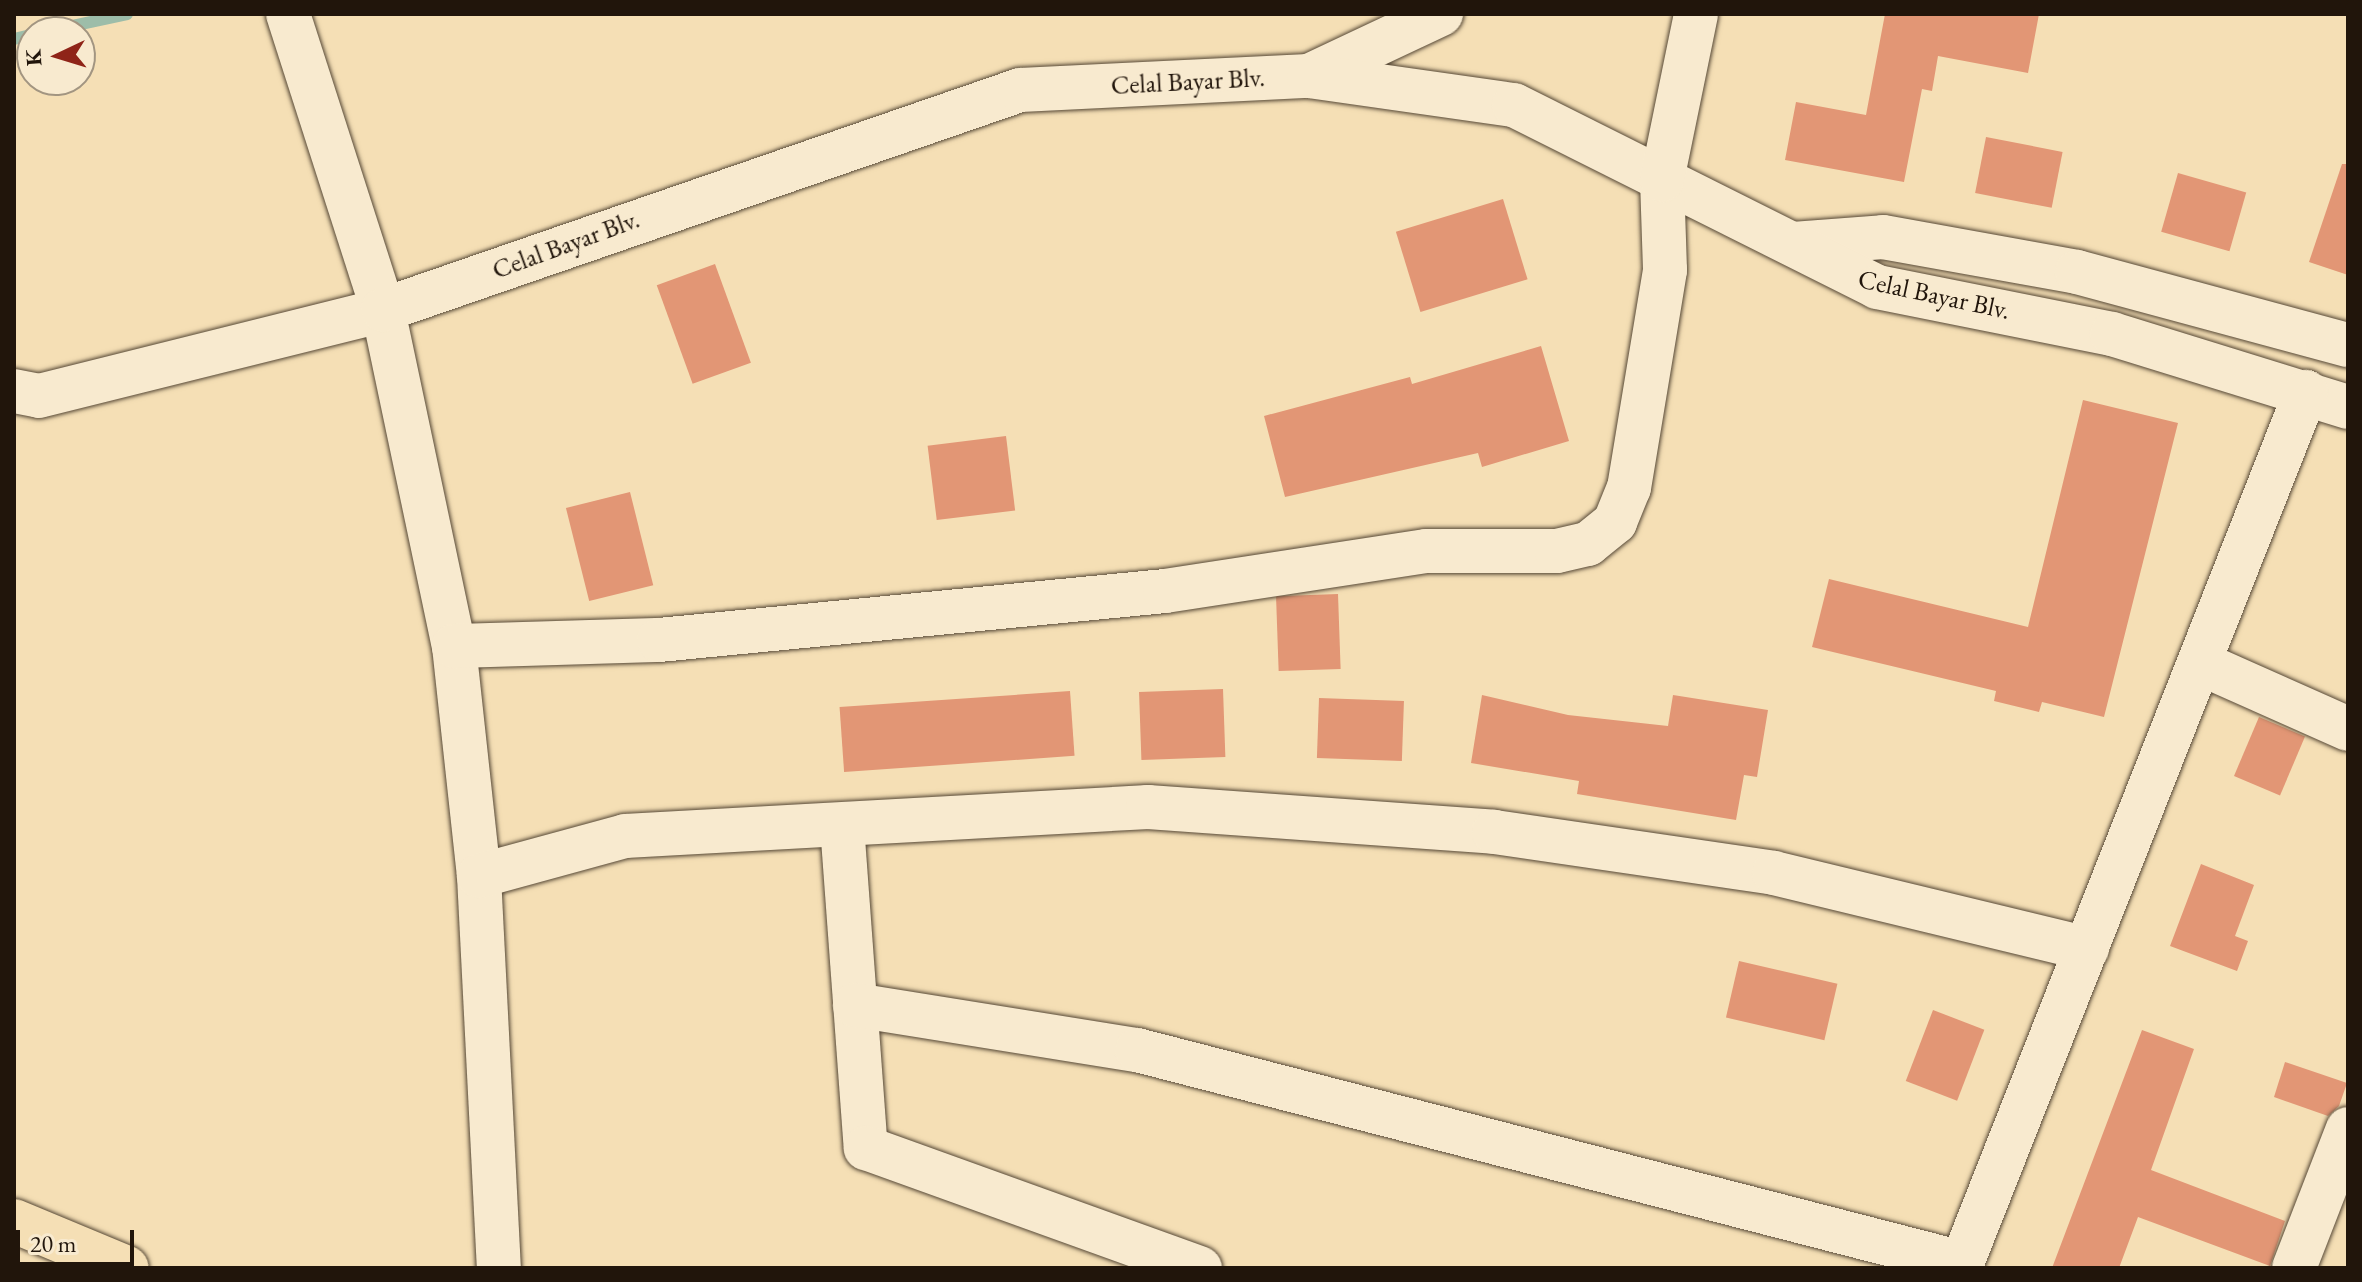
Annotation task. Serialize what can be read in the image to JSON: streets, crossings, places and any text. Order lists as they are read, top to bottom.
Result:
{
  "streets": {
    "street": ["Celal Bayar Blv."]
  },
  "scale_bar": "20 m",
  "north": "left"
}
